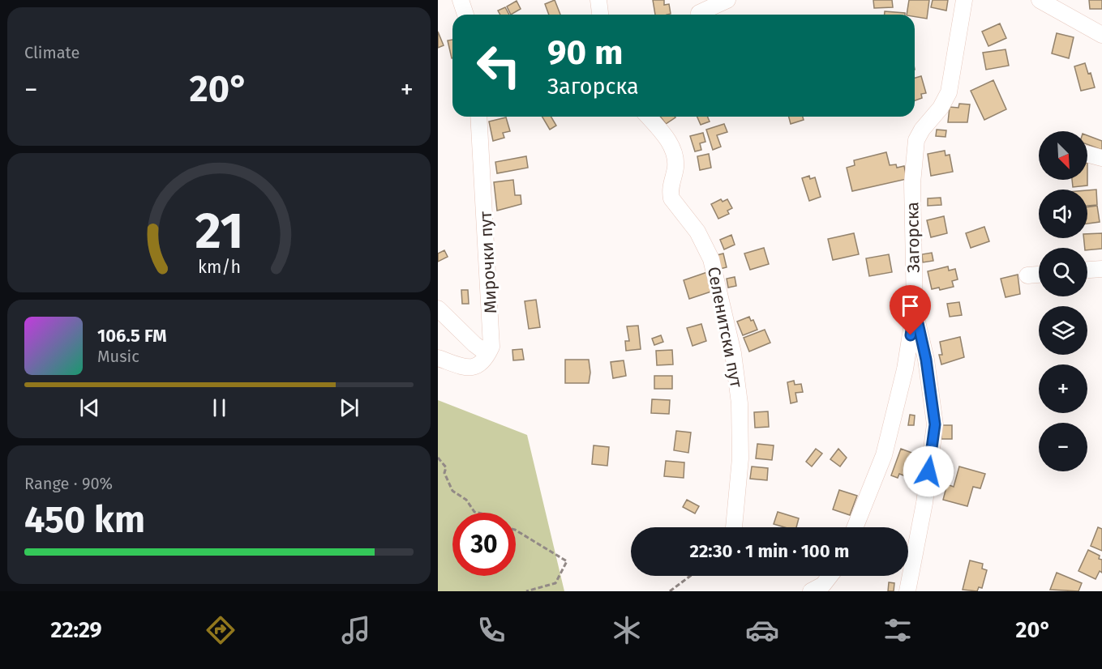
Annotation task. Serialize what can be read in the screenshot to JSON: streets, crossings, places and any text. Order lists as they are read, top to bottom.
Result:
{
  "streets": {
    "street": ["Загорска", "Мирочки пут", "Селенитски пут"]
  },
  "north": "bottom right",
  "page": {
    "tile": [
      "Climate",
      ["Range · 90%", "450 km"]
    ],
    "turn": ["90 m", "Загорска"],
    "heat": ["−", "20°", "+"],
    "map_buttons": ["+", "−"],
    "song": ["106.5 FM", "Music"],
    "limit": "30",
    "trip": "22:30 · 1 min · 100 m",
    "tabs": ["22:29", "20°"],
    "gauge": ["21", "km/h"]
  }
}
